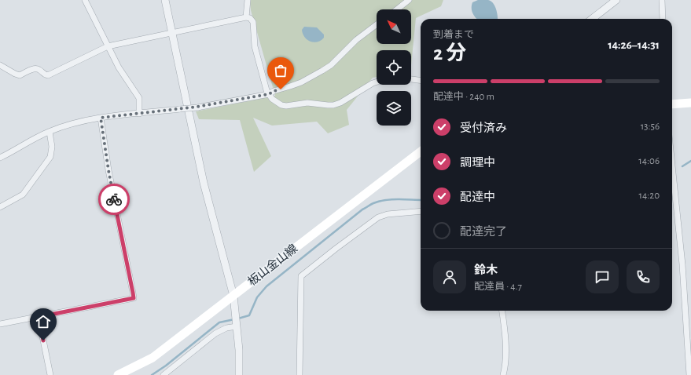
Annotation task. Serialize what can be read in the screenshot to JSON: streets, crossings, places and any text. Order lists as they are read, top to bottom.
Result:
{
  "streets": {
    "main road": ["板山金山線"]
  },
  "north": "top left",
  "page": {
    "heading": ["2 分", "到着まで", "14:26–14:31"],
    "panel": ["鈴木", "配達員 · 4.7"],
    "bar": "配達中 · 240 m",
    "list": [
      ["受付済み", "13:56"],
      ["調理中", "14:06"],
      ["配達中", "14:20"],
      "配達完了"
    ]
  }
}
